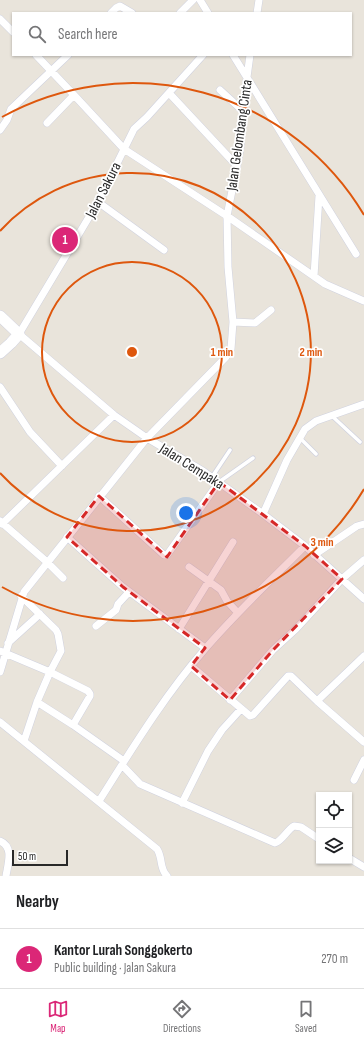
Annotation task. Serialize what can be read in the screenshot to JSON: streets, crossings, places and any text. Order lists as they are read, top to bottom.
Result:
{
  "streets": {
    "street": ["Jalan Gelombang Cinta", "Jalan Sakura", "Jalan Cempaka"]
  },
  "crossings": [
    ["Jalan Gelombang Cinta", "Jalan Cempaka"],
    ["Jalan Sakura", "Jalan Cempaka"]
  ],
  "scale_bar": "50 m",
  "page": {
    "search": "Search here",
    "pins": "1",
    "scale": "50 m",
    "heading": "Nearby",
    "list": [
      {
        "mark": "1",
        "name": "Kantor Lurah Songgokerto",
        "note": "Public building · Jalan Sakura",
        "value": "270 m"
      }
    ],
    "nav": ["Map", "Directions", "Saved"]
  },
  "rings": ["1 min", "2 min", "3 min"]
}
